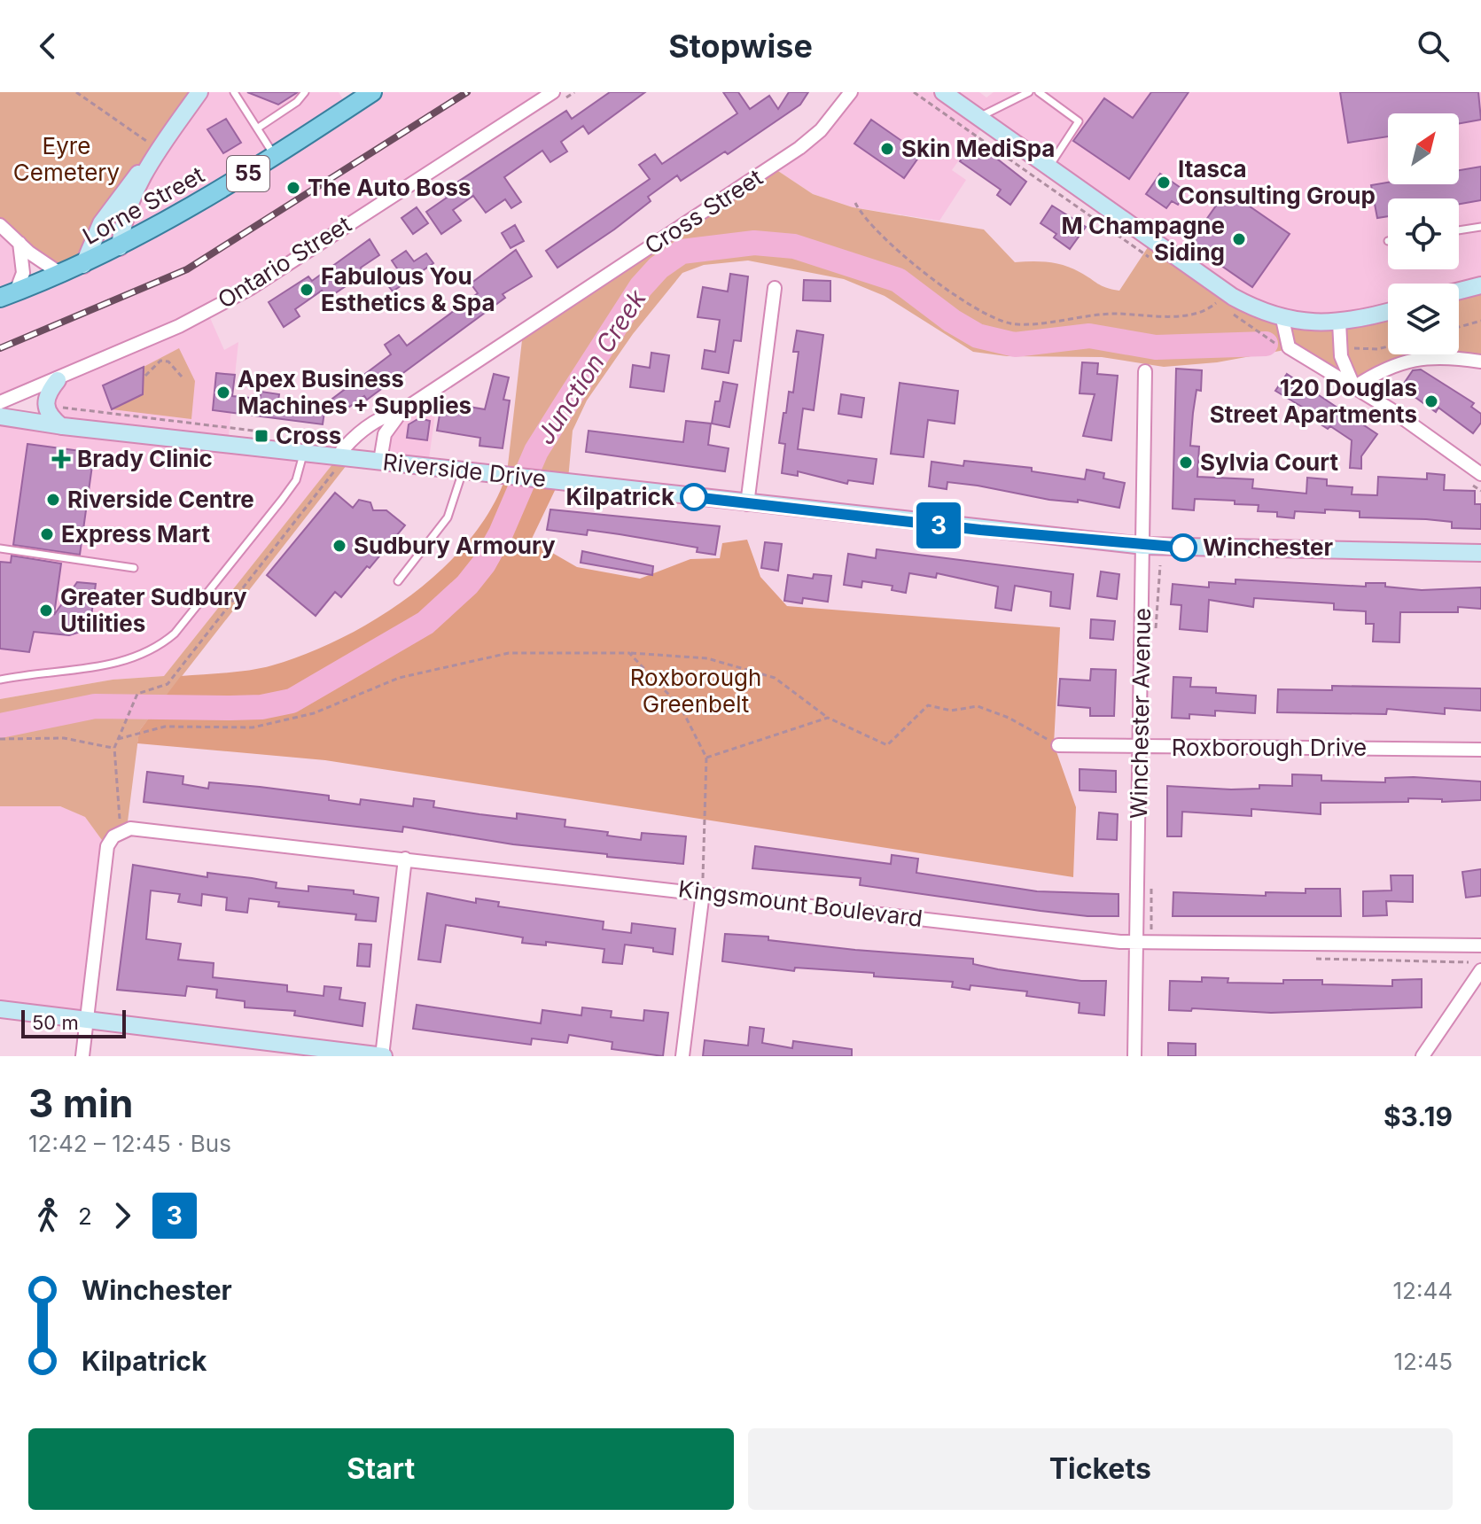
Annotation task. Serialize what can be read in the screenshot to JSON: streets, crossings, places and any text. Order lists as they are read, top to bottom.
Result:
{
  "streets": {
    "main road": ["55", "Lorne Street"],
    "street": [
      "Cross Street",
      "Ontario Street",
      "Riverside Drive",
      "Winchester Avenue",
      "Roxborough Drive",
      "Kingsmount Boulevard"
    ]
  },
  "crossings": [
    ["Cross Street", "Riverside Drive"],
    ["Riverside Drive", "Winchester Avenue"],
    ["Winchester Avenue", "Roxborough Drive"],
    ["Winchester Avenue", "Kingsmount Boulevard"]
  ],
  "water": ["Junction Creek"],
  "parks": ["Eyre Cemetery", "Roxborough Greenbelt"],
  "places": {
    "other": [
      "Skin MediSpa",
      "Itasca Consulting Group",
      "The Auto Boss",
      "M Champagne Siding",
      "Fabulous You Esthetics & Spa",
      "Apex Business Machines + Supplies",
      "120 Douglas Street Apartments",
      "Sylvia Court",
      "Kilpatrick",
      "Riverside Centre",
      "Express Mart",
      "Sudbury Armoury",
      "Winchester",
      "Greater Sudbury Utilities"
    ],
    "transit": ["Cross"],
    "health": ["Brady Clinic"]
  },
  "lines": ["bus line 3"],
  "scale_bar": "50 m",
  "north": "top right",
  "page": {
    "header": "Stopwise",
    "on_map": "3",
    "scale": "50 m",
    "heading": ["3 min", "12:42 – 12:45 · Bus", "$3.19"],
    "legs": ["2", "3"],
    "list": [
      {
        "name": "Winchester",
        "value": "12:44"
      },
      {
        "name": "Kilpatrick",
        "value": "12:45"
      }
    ],
    "buttons": ["Start", "Tickets"]
  }
}
